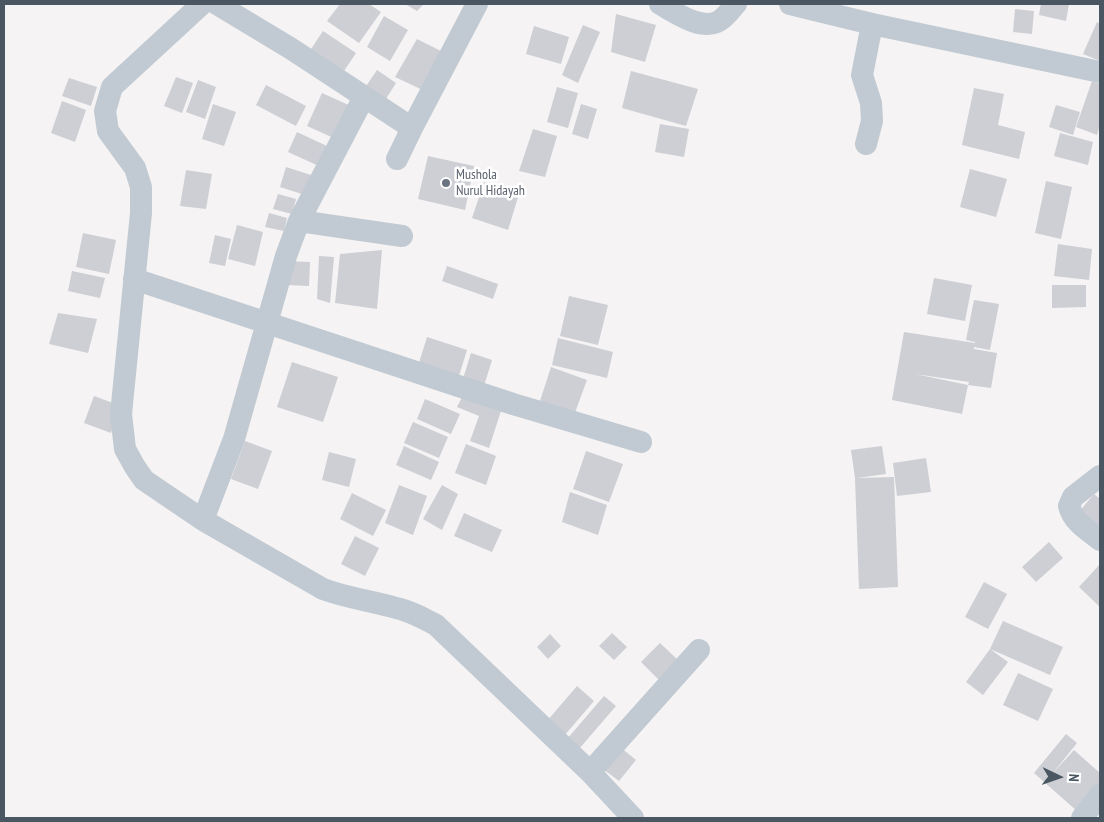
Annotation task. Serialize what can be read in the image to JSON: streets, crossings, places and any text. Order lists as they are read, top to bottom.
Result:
{
  "places": ["Mushola Nurul Hidayah"],
  "north": "right"
}
